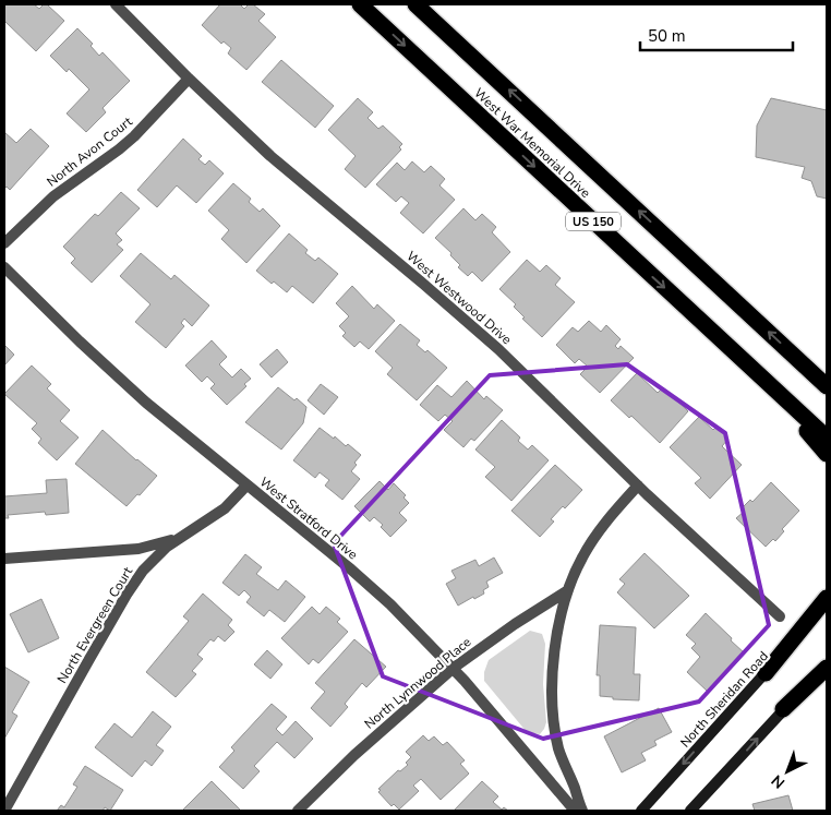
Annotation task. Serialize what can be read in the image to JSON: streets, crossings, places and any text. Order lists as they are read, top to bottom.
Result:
{
  "streets": {
    "highway": ["West War Memorial Drive", "US 150"],
    "main road": ["North Sheridan Road"],
    "street": [
      "North Avon Court",
      "West Westwood Drive",
      "West Stratford Drive",
      "North Evergreen Court",
      "North Lynnwood Place"
    ]
  },
  "crossings": [
    ["North Avon Court", "West Westwood Drive"],
    ["West Stratford Drive", "North Evergreen Court"],
    ["West Stratford Drive", "North Lynnwood Place"]
  ],
  "scale_bar": "50 m",
  "north": "bottom left"
}
